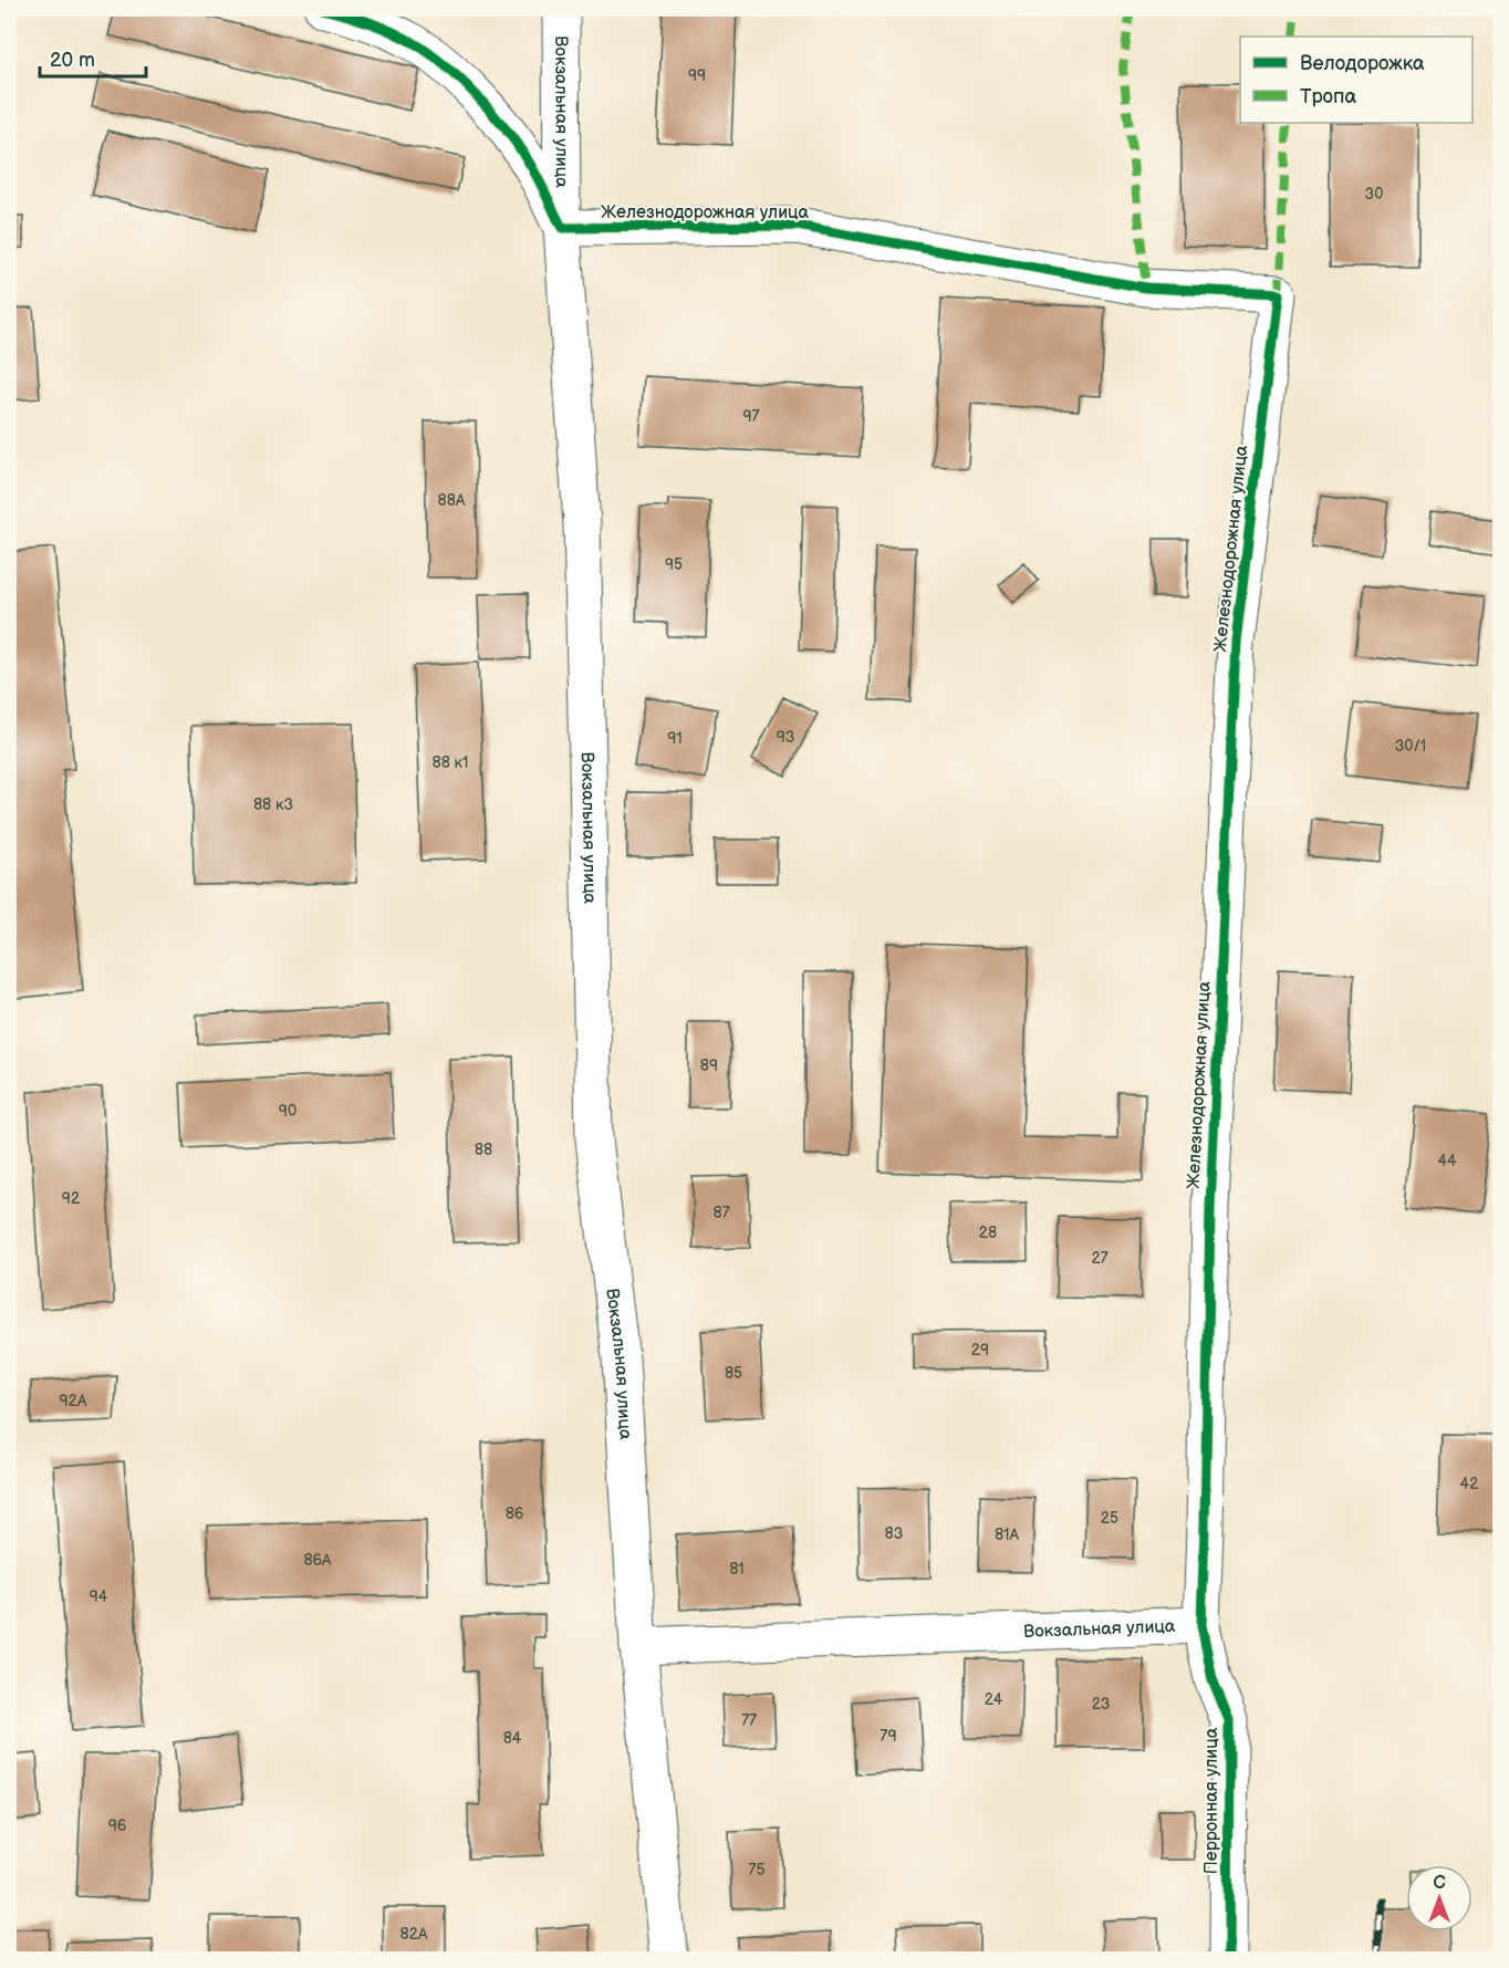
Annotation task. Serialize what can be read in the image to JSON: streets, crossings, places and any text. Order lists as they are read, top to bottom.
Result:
{
  "streets": {
    "street": ["Вокзальная улица", "Железнодорожная улица", "Перронная улица"]
  },
  "crossings": [
    ["Вокзальная улица", "Железнодорожная улица"],
    ["Вокзальная улица", "Перронная улица"],
    ["Железнодорожная улица", "Перронная улица"]
  ],
  "house_numbers": [
    "99",
    "30",
    "97",
    "88А",
    "95",
    "93",
    "91",
    "30/1",
    "88 к1",
    "88 к3",
    "89",
    "90",
    "88",
    "44",
    "92",
    "87",
    "28",
    "27",
    "29",
    "85",
    "92А",
    "42",
    "86",
    "25",
    "83",
    "81А",
    "86А",
    "81",
    "94",
    "24",
    "23",
    "77",
    "79",
    "84",
    "96",
    "75",
    "82А"
  ],
  "legend": ["Велодорожка", "Тропа"],
  "scale_bar": "20 m",
  "north": "top"
}
